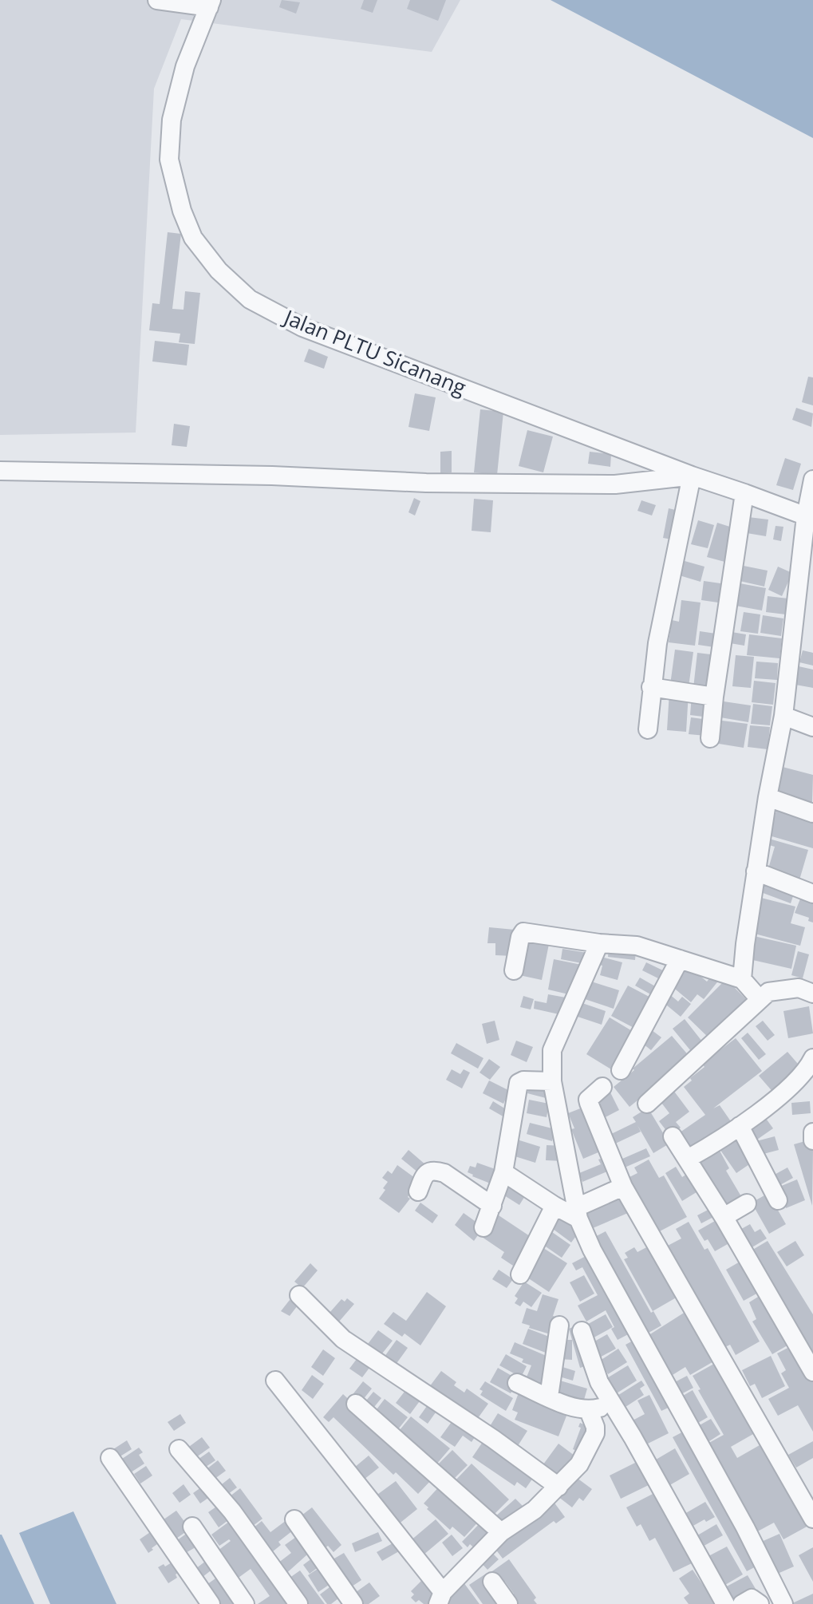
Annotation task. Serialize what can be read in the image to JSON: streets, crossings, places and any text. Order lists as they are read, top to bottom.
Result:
{
  "streets": {
    "street": ["Jalan PLTU Sicanang"]
  }
}
